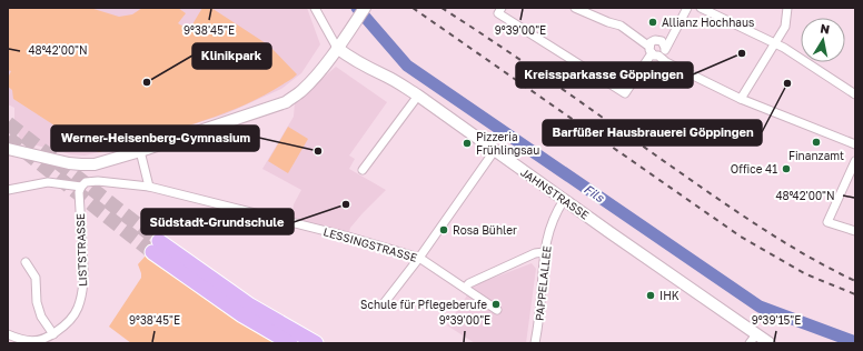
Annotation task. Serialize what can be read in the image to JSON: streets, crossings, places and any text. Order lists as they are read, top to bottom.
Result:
{
  "streets": {
    "main road": ["JAHNSTRASSE"],
    "street": ["LESSINGSTRASSE", "LISTSTRASSE", "PAPPELALLEE"]
  },
  "crossings": [
    ["JAHNSTRASSE", "PAPPELALLEE"],
    ["LESSINGSTRASSE", "LISTSTRASSE"]
  ],
  "water": ["Fils"],
  "places": [
    "Allianz Hochhaus",
    "Kreissparkasse Göppingen",
    "Klinikpark",
    "Barfüßer Hausbrauerei Göppingen",
    "Finanzamt",
    "Pizzeria Frühlingsau",
    "Werner-Heisenberg-Gymnasium",
    "Office 41",
    "Südstadt-Grundschule",
    "Rosa Bühler",
    "IHK",
    "Schule für Pflegeberufe"
  ],
  "north": "top",
  "coordinates": [
    "9°38'45\"E",
    "9°39'00\"E",
    "48°42'00\"N",
    "9°39'15\"E"
  ]
}
